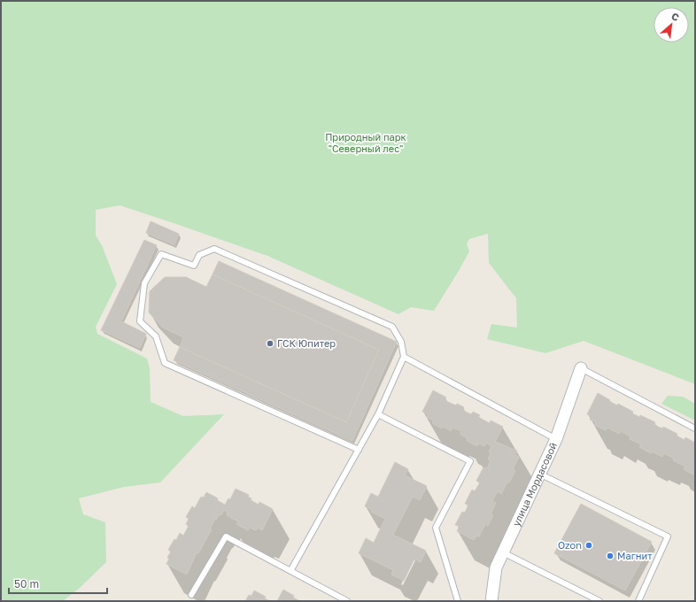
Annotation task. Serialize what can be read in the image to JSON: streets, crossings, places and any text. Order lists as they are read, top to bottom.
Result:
{
  "streets": {
    "street": ["улица Мордасовой"]
  },
  "parks": ["Природный парк \"Северный лес\""],
  "places": ["ГСК Юпитер", "Ozon", "Магнит"],
  "scale_bar": "50 m",
  "north": "top right"
}
